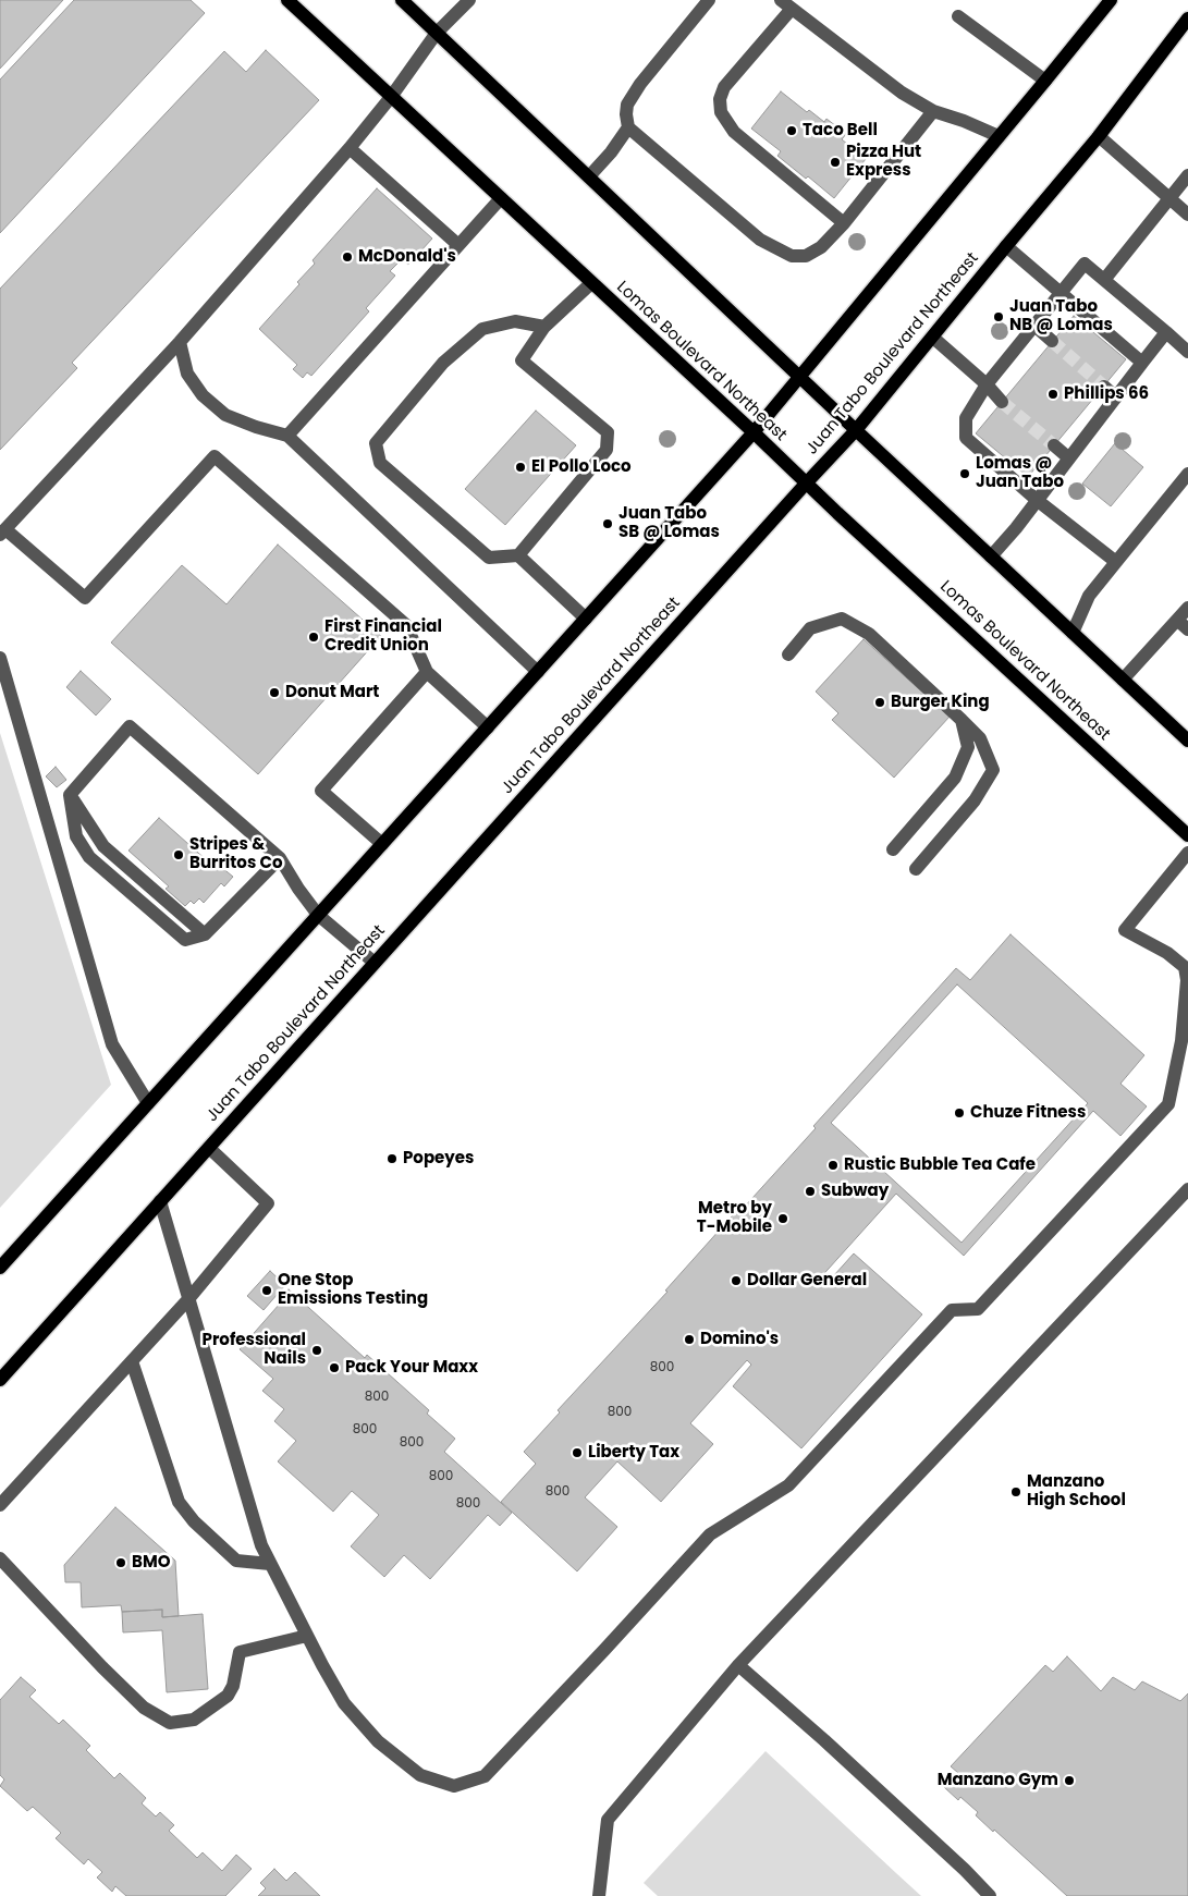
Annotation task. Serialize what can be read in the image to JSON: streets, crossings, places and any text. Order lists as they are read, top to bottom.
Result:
{
  "streets": {
    "main road": ["Juan Tabo Boulevard Northeast", "Lomas Boulevard Northeast"]
  },
  "crossings": [
    ["Juan Tabo Boulevard Northeast", "Lomas Boulevard Northeast"]
  ],
  "places": [
    "Taco Bell",
    "Pizza Hut Express",
    "McDonald's",
    "Juan Tabo NB @ Lomas",
    "Phillips 66",
    "El Pollo Loco",
    "Lomas @ Juan Tabo",
    "Juan Tabo SB @ Lomas",
    "First Financial Credit Union",
    "Donut Mart",
    "Burger King",
    "Stripes & Burritos Co",
    "Chuze Fitness",
    "Popeyes",
    "Rustic Bubble Tea Cafe",
    "Subway",
    "Metro by T-Mobile",
    "Dollar General",
    "One Stop Emissions Testing",
    "Domino's",
    "Professional Nails",
    "Pack Your Maxx",
    "Liberty Tax",
    "Manzano High School",
    "BMO",
    "Manzano Gym"
  ],
  "house_numbers": [
    "800",
    "800",
    "800",
    "800",
    "800",
    "800",
    "800",
    "800"
  ]
}
